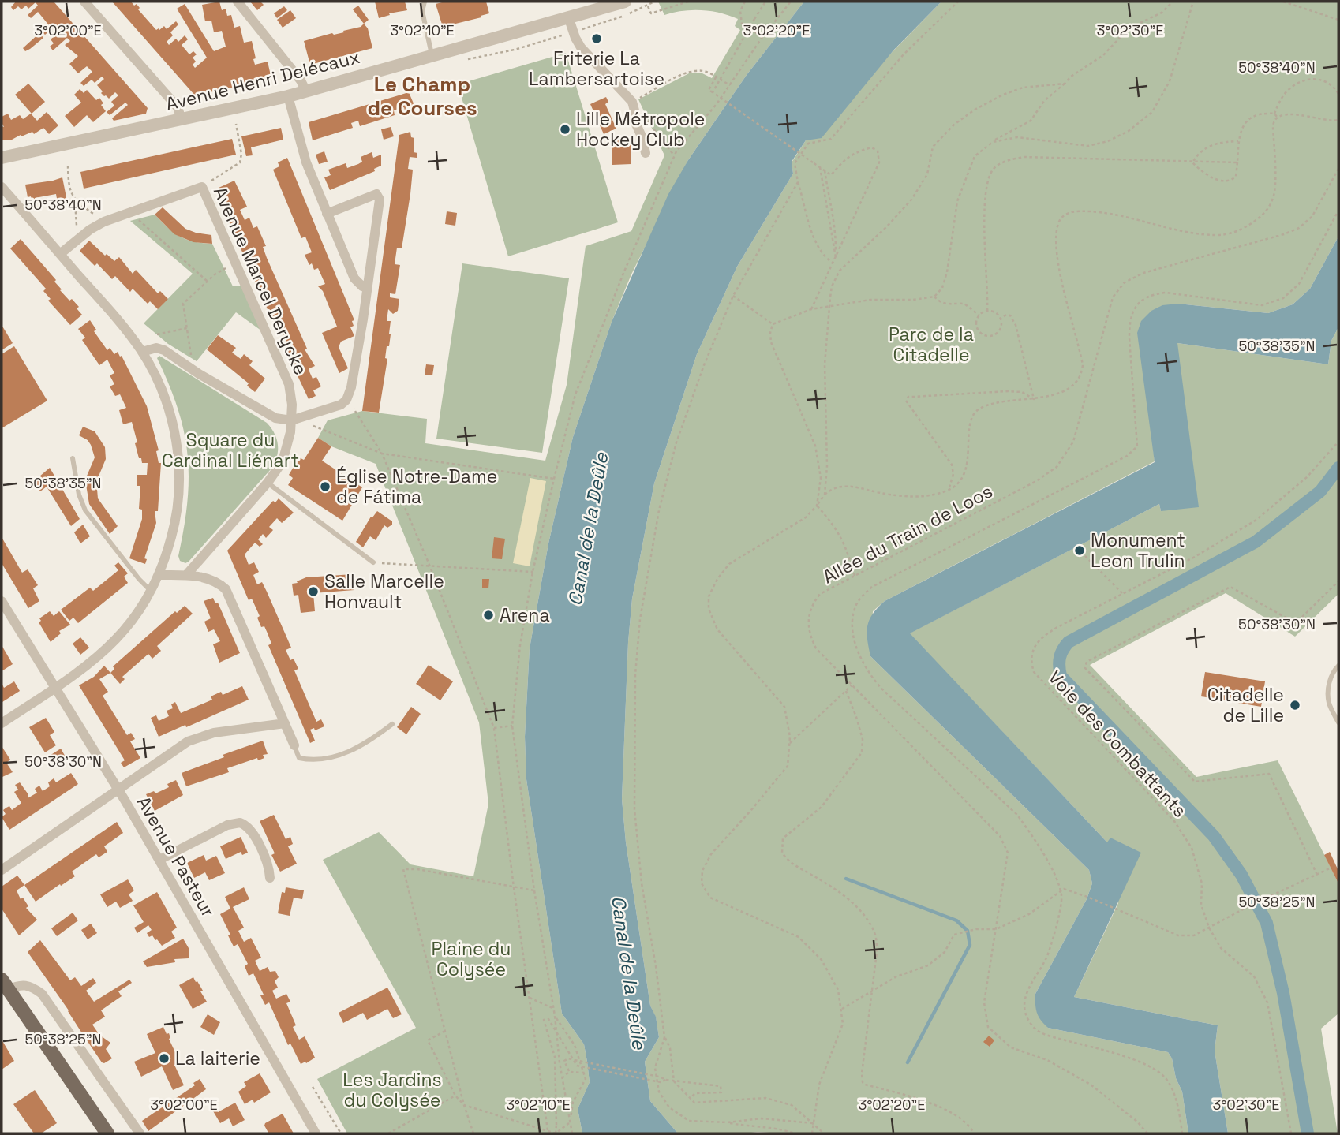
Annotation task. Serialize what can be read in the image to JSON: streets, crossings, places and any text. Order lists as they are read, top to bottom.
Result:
{
  "streets": {
    "street": ["Avenue Henri Delécaux", "Avenue Marcel Derycke", "Avenue Pasteur"],
    "path": ["Allée du Train de Loos", "Voie des Combattants"]
  },
  "districts": ["Le Champ de Courses"],
  "water": ["Canal de la Deûle"],
  "parks": [
    "Parc de la Citadelle",
    "Square du Cardinal Liénart",
    "Plaine du Colysée",
    "Les Jardins du Colysée"
  ],
  "places": [
    "Friterie La Lambersartoise",
    "Lille Métropole Hockey Club",
    "Église Notre-Dame de Fátima",
    "Monument Leon Trulin",
    "Salle Marcelle Honvault",
    "Arena",
    "Citadelle de Lille",
    "La laiterie"
  ],
  "coordinates": [
    "3°02'00\"E",
    "3°02'10\"E",
    "3°02'20\"E",
    "3°02'30\"E",
    "50°38'40\"N",
    "50°38'35\"N",
    "50°38'30\"N",
    "50°38'25\"N"
  ]
}
